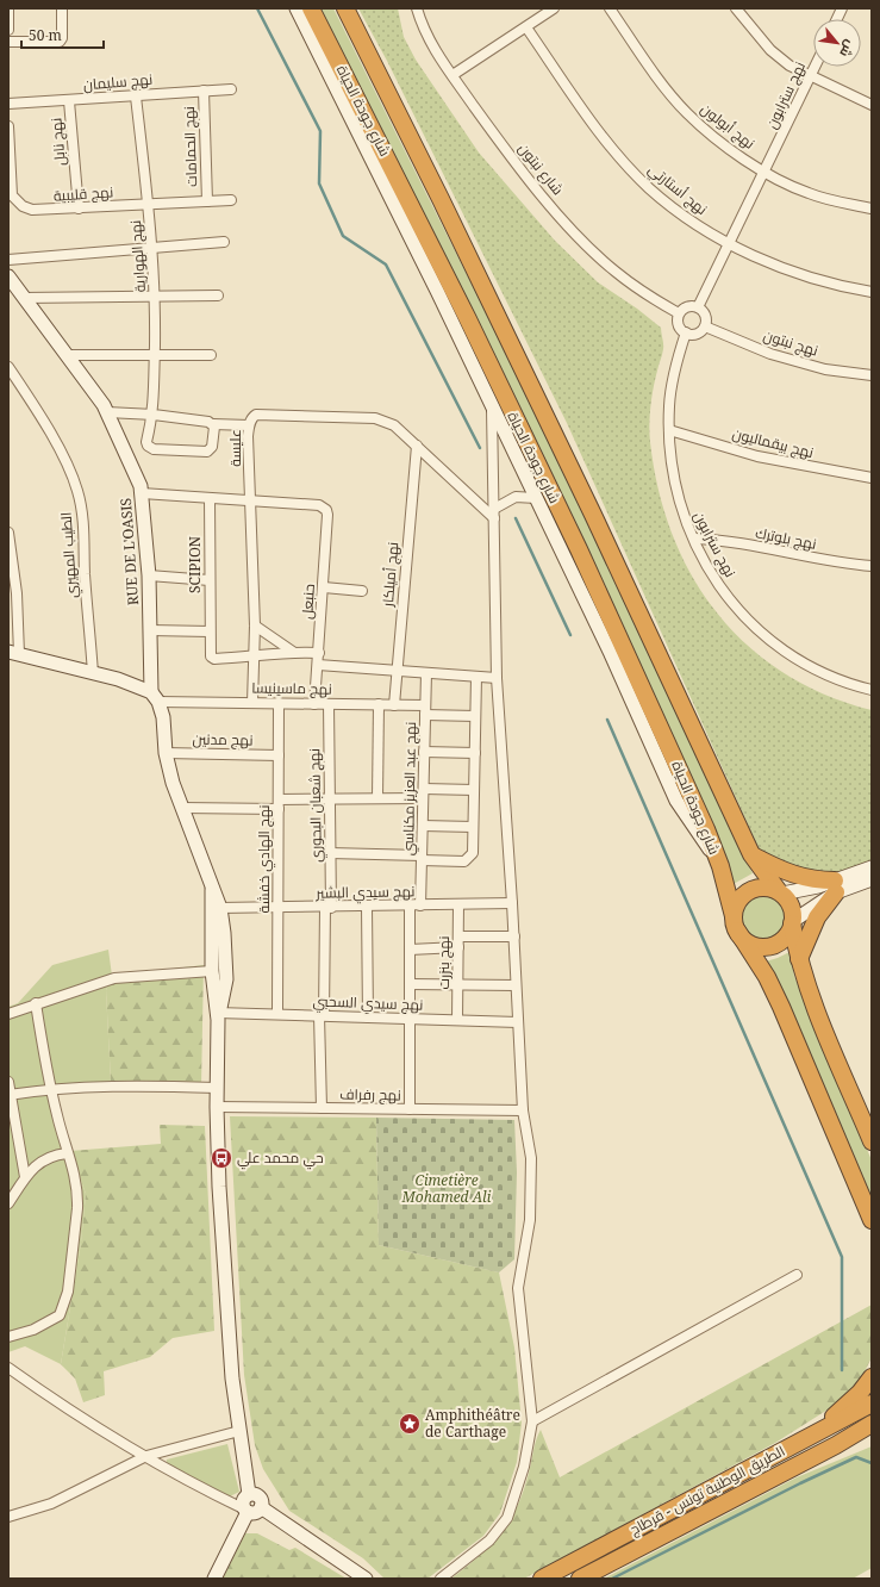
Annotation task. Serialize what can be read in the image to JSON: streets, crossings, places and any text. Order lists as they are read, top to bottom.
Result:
{
  "streets": {
    "highway": ["شارع جودة الحياة", "الطريق الوطنية تونس - قرطاج"],
    "street": [
      "نهج سليمان",
      "نهج سترابون",
      "نهج أبولون",
      "نهج نابل",
      "نهج الحمامات",
      "شارع نبتون",
      "نهج أستارتي",
      "نهج قليبية",
      "نهج الهوارية",
      "نهج نبتون",
      "نهج بيقماليون",
      "عليسة",
      "نهج بلوترك",
      "RUE DE L'OASIS",
      "الطيب المهيري",
      "SCIPION",
      "نهج أميلكار",
      "حنبعل",
      "نهج ماسينيسا",
      "نهج مدنين",
      "نهج عبد العزيز مكناسي",
      "نهج شعبان البحوري",
      "نهج الهادي خفشة",
      "نهج سيدي البشير",
      "نهج بنزرت",
      "نهج سيدي السحبي",
      "نهج رفراف"
    ]
  },
  "crossings": [
    ["نهج سليمان", "نهج نابل"],
    ["نهج سليمان", "نهج الحمامات"],
    ["نهج سليمان", "نهج الهوارية"],
    ["نهج سترابون", "نهج أبولون"],
    ["نهج سترابون", "شارع نبتون"],
    ["نهج سترابون", "نهج أستارتي"],
    ["نهج سترابون", "نهج نبتون"],
    ["نهج سترابون", "نهج بيقماليون"],
    ["نهج سترابون", "نهج بلوترك"],
    ["نهج نابل", "نهج قليبية"],
    ["نهج الحمامات", "نهج قليبية"],
    ["شارع نبتون", "نهج نبتون"],
    ["نهج قليبية", "نهج الهوارية"],
    ["عليسة", "SCIPION"],
    ["عليسة", "نهج أميلكار"],
    ["عليسة", "حنبعل"],
    ["عليسة", "نهج ماسينيسا"],
    ["RUE DE L'OASIS", "نهج ماسينيسا"],
    ["RUE DE L'OASIS", "نهج مدنين"],
    ["نهج أميلكار", "نهج ماسينيسا"],
    ["حنبعل", "نهج ماسينيسا"],
    ["نهج ماسينيسا", "نهج عبد العزيز مكناسي"],
    ["نهج ماسينيسا", "نهج شعبان البحوري"],
    ["نهج ماسينيسا", "نهج الهادي خفشة"],
    ["نهج مدنين", "نهج الهادي خفشة"],
    ["نهج عبد العزيز مكناسي", "نهج سيدي البشير"],
    ["نهج شعبان البحوري", "نهج سيدي البشير"],
    ["نهج شعبان البحوري", "نهج سيدي السحبي"],
    ["نهج شعبان البحوري", "نهج رفراف"],
    ["نهج الهادي خفشة", "نهج سيدي البشير"],
    ["نهج الهادي خفشة", "نهج سيدي السحبي"],
    ["نهج سيدي البشير", "نهج بنزرت"],
    ["نهج بنزرت", "نهج سيدي السحبي"]
  ],
  "parks": ["Cimetière Mohamed Ali"],
  "places": {
    "bus stop": ["حي محمد علي"],
    "place": ["Amphithéâtre de Carthage"]
  },
  "scale_bar": "50 m",
  "north": "bottom right"
}
